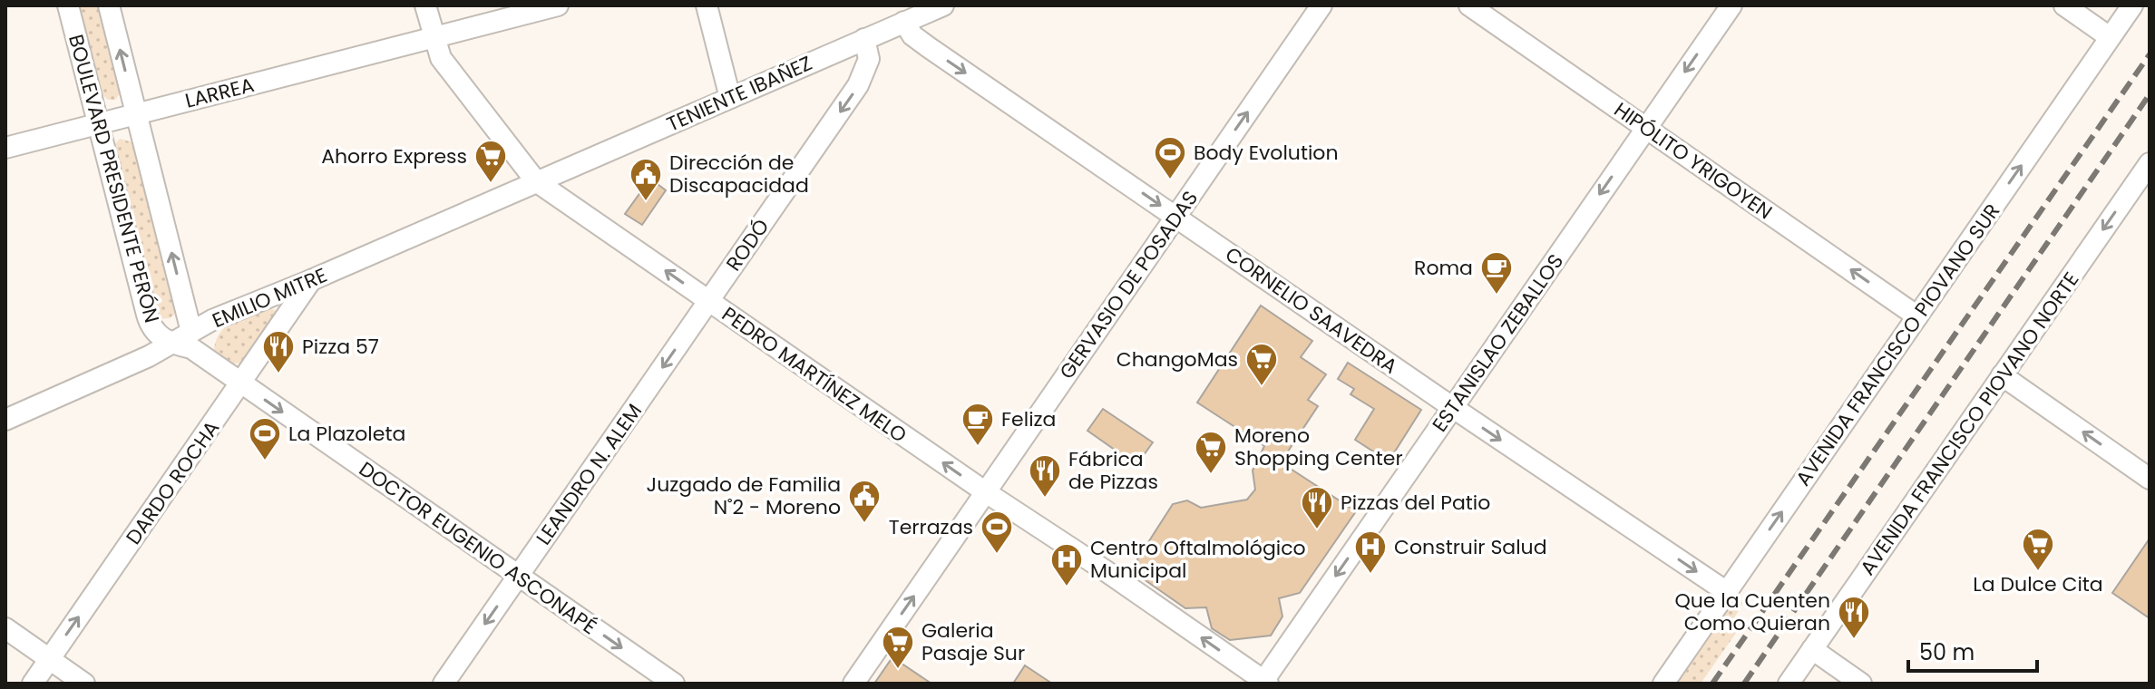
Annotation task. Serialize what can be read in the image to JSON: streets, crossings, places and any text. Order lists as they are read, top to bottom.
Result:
{
  "streets": {
    "street": [
      "LARREA",
      "TENIENTE IBAÑEZ",
      "HIPÓLITO YRIGOYEN",
      "BOULEVARD PRESIDENTE PERÓN",
      "RODÓ",
      "GERVASIO DE POSADAS",
      "EMILIO MITRE",
      "CORNELIO SAAVEDRA",
      "ESTANISLAO ZEBALLOS",
      "AVENIDA FRANCISCO PIOVANO SUR",
      "PEDRO MARTÍNEZ MELO",
      "AVENIDA FRANCISCO PIOVANO NORTE",
      "LEANDRO N. ALEM",
      "DARDO ROCHA",
      "DOCTOR EUGENIO ASCONAPÉ"
    ]
  },
  "crossings": [
    ["LARREA", "BOULEVARD PRESIDENTE PERÓN"],
    ["LARREA", "PEDRO MARTÍNEZ MELO"],
    ["TENIENTE IBAÑEZ", "RODÓ"],
    ["TENIENTE IBAÑEZ", "EMILIO MITRE"],
    ["TENIENTE IBAÑEZ", "CORNELIO SAAVEDRA"],
    ["TENIENTE IBAÑEZ", "PEDRO MARTÍNEZ MELO"],
    ["HIPÓLITO YRIGOYEN", "ESTANISLAO ZEBALLOS"],
    ["HIPÓLITO YRIGOYEN", "AVENIDA FRANCISCO PIOVANO SUR"],
    ["BOULEVARD PRESIDENTE PERÓN", "EMILIO MITRE"],
    ["BOULEVARD PRESIDENTE PERÓN", "DOCTOR EUGENIO ASCONAPÉ"],
    ["RODÓ", "PEDRO MARTÍNEZ MELO"],
    ["RODÓ", "LEANDRO N. ALEM"],
    ["GERVASIO DE POSADAS", "CORNELIO SAAVEDRA"],
    ["GERVASIO DE POSADAS", "PEDRO MARTÍNEZ MELO"],
    ["EMILIO MITRE", "PEDRO MARTÍNEZ MELO"],
    ["EMILIO MITRE", "DARDO ROCHA"],
    ["EMILIO MITRE", "DOCTOR EUGENIO ASCONAPÉ"],
    ["CORNELIO SAAVEDRA", "ESTANISLAO ZEBALLOS"],
    ["CORNELIO SAAVEDRA", "AVENIDA FRANCISCO PIOVANO SUR"],
    ["ESTANISLAO ZEBALLOS", "PEDRO MARTÍNEZ MELO"],
    ["PEDRO MARTÍNEZ MELO", "LEANDRO N. ALEM"],
    ["LEANDRO N. ALEM", "DOCTOR EUGENIO ASCONAPÉ"],
    ["DARDO ROCHA", "DOCTOR EUGENIO ASCONAPÉ"]
  ],
  "one_way": [
    "HIPÓLITO YRIGOYEN",
    "RODÓ",
    "GERVASIO DE POSADAS",
    "CORNELIO SAAVEDRA",
    "ESTANISLAO ZEBALLOS",
    "AVENIDA FRANCISCO PIOVANO SUR",
    "PEDRO MARTÍNEZ MELO",
    "AVENIDA FRANCISCO PIOVANO NORTE",
    "LEANDRO N. ALEM",
    "DARDO ROCHA",
    "DOCTOR EUGENIO ASCONAPÉ"
  ],
  "places": {
    "sports": ["Body Evolution", "La Plazoleta", "Terrazas"],
    "supermarket": [
      "Ahorro Express",
      "ChangoMas",
      "Moreno Shopping Center",
      "La Dulce Cita",
      "Galeria Pasaje Sur"
    ],
    "public building": ["Dirección de Discapacidad", "Juzgado de Familia N˚2 - Moreno"],
    "cafe": ["Roma", "Feliza"],
    "restaurant": [
      "Pizza 57",
      "Fábrica de Pizzas",
      "Pizzas del Patio",
      "Que la Cuenten Como Quieran"
    ],
    "hospital": ["Construir Salud", "Centro Oftalmológico Municipal"]
  },
  "scale_bar": "50 m"
}
